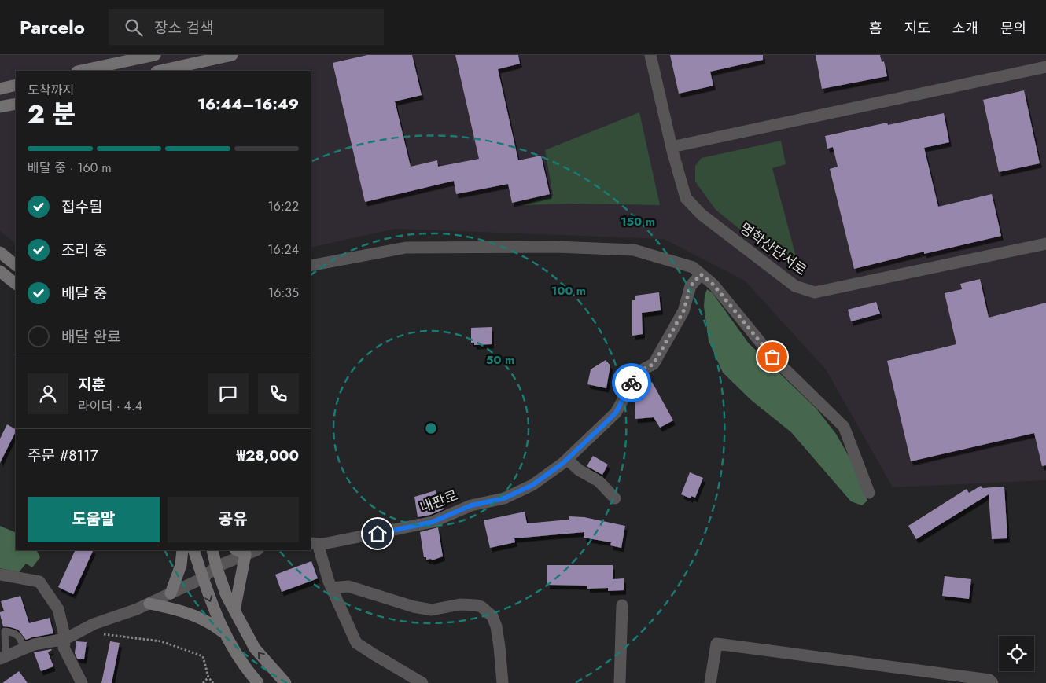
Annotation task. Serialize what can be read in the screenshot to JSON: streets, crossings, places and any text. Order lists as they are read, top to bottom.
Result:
{
  "streets": {
    "street": ["명학산단서로", "내판로"]
  },
  "page": {
    "header": "Parcelo",
    "search": "장소 검색",
    "nav": [
      "홈",
      "지도",
      "소개",
      "문의"
    ],
    "heading": ["2 분", "도착까지", "16:44–16:49"],
    "panel": [
      "지훈",
      "라이더 · 4.4",
      "주문 #8117",
      "₩28,000"
    ],
    "bar": "배달 중 · 160 m",
    "list": [
      ["접수됨", "16:22"],
      ["조리 중", "16:24"],
      ["배달 중", "16:35"],
      "배달 완료"
    ],
    "buttons": ["도움말", "공유"]
  },
  "rings": ["150 m", "100 m", "50 m"]
}
